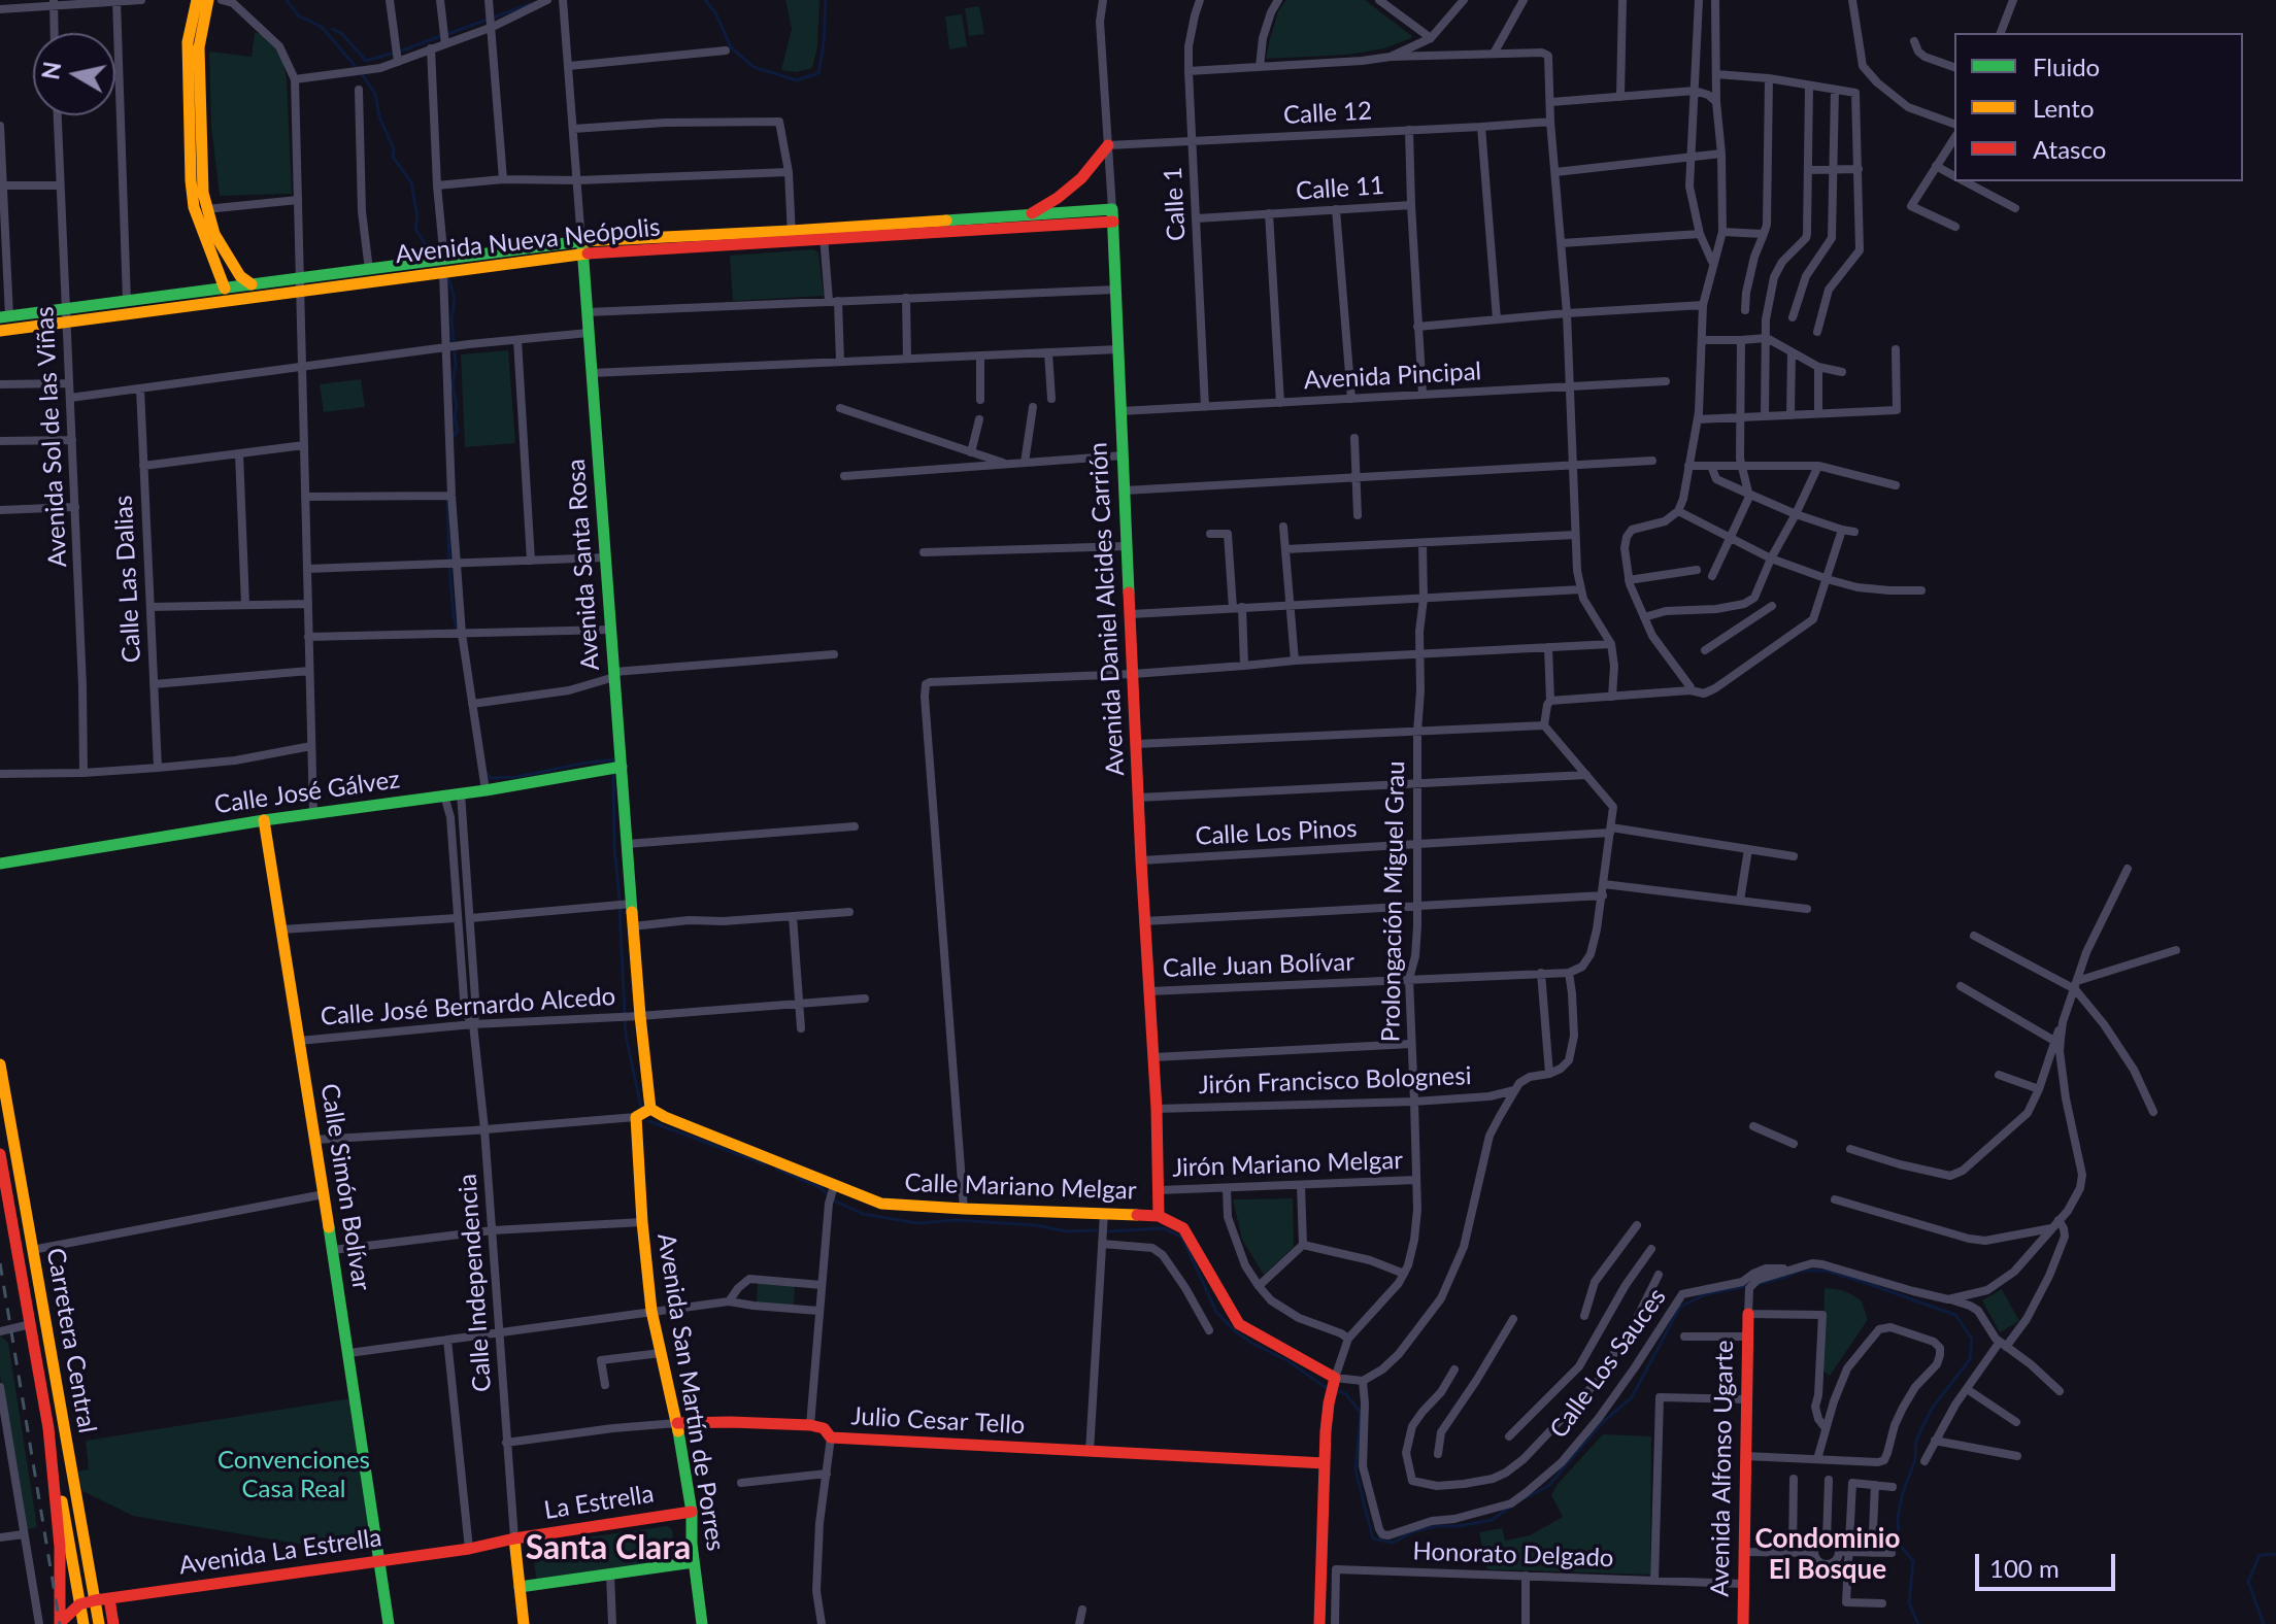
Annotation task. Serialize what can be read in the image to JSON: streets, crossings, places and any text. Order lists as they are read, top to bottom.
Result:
{
  "streets": {
    "main road": [
      "Avenida Nueva Neópolis",
      "Avenida Santa Rosa",
      "Avenida Daniel Alcides Carrión",
      "Calle José Gálvez",
      "Calle Simón Bolívar",
      "Calle Mariano Melgar",
      "Carretera Central",
      "Avenida San Martín de Porres",
      "Julio Cesar Tello",
      "Avenida Alfonso Ugarte",
      "La Estrella",
      "Avenida La Estrella"
    ],
    "street": [
      "Calle 12",
      "Calle 11",
      "Calle 1",
      "Avenida Pincipal",
      "Avenida Sol de las Viñas",
      "Calle Las Dalias",
      "Calle Los Pinos",
      "Prolongación Miguel Grau",
      "Calle Juan Bolívar",
      "Calle José Bernardo Alcedo",
      "Jirón Francisco Bolognesi",
      "Jirón Mariano Melgar",
      "Calle Independencia",
      "Calle Los Sauces",
      "Honorato Delgado"
    ]
  },
  "crossings": [
    ["Calle 12", "Calle 11"],
    ["Calle 12", "Calle 1"],
    ["Calle 12", "Avenida Daniel Alcides Carrión"],
    ["Calle 11", "Calle 1"],
    ["Calle 1", "Avenida Pincipal"],
    ["Avenida Nueva Neópolis", "Avenida Sol de las Viñas"],
    ["Avenida Nueva Neópolis", "Avenida Santa Rosa"],
    ["Avenida Nueva Neópolis", "Avenida Daniel Alcides Carrión"],
    ["Avenida Pincipal", "Avenida Daniel Alcides Carrión"],
    ["Avenida Santa Rosa", "Calle José Gálvez"],
    ["Avenida Santa Rosa", "Calle José Bernardo Alcedo"],
    ["Avenida Santa Rosa", "Calle Mariano Melgar"],
    ["Avenida Daniel Alcides Carrión", "Calle Los Pinos"],
    ["Avenida Daniel Alcides Carrión", "Calle Juan Bolívar"],
    ["Avenida Daniel Alcides Carrión", "Jirón Francisco Bolognesi"],
    ["Avenida Daniel Alcides Carrión", "Jirón Mariano Melgar"],
    ["Avenida Daniel Alcides Carrión", "Calle Mariano Melgar"],
    ["Calle José Gálvez", "Calle Simón Bolívar"],
    ["Calle José Gálvez", "Calle Independencia"],
    ["Calle Los Pinos", "Prolongación Miguel Grau"],
    ["Prolongación Miguel Grau", "Calle Juan Bolívar"],
    ["Prolongación Miguel Grau", "Jirón Francisco Bolognesi"],
    ["Prolongación Miguel Grau", "Jirón Mariano Melgar"],
    ["Calle José Bernardo Alcedo", "Calle Simón Bolívar"],
    ["Calle José Bernardo Alcedo", "Calle Independencia"],
    ["Calle Simón Bolívar", "Avenida La Estrella"],
    ["Calle Independencia", "Julio Cesar Tello"],
    ["Calle Independencia", "La Estrella"],
    ["Calle Independencia", "Avenida La Estrella"],
    ["Carretera Central", "Avenida La Estrella"],
    ["Avenida San Martín de Porres", "Julio Cesar Tello"],
    ["Avenida San Martín de Porres", "La Estrella"],
    ["Avenida Alfonso Ugarte", "Honorato Delgado"],
    ["La Estrella", "Avenida La Estrella"]
  ],
  "districts": ["Condominio El Bosque", "Santa Clara"],
  "parks": ["Convenciones Casa Real"],
  "legend": ["Fluido", "Lento", "Atasco"],
  "scale_bar": "100 m",
  "north": "left"
}
